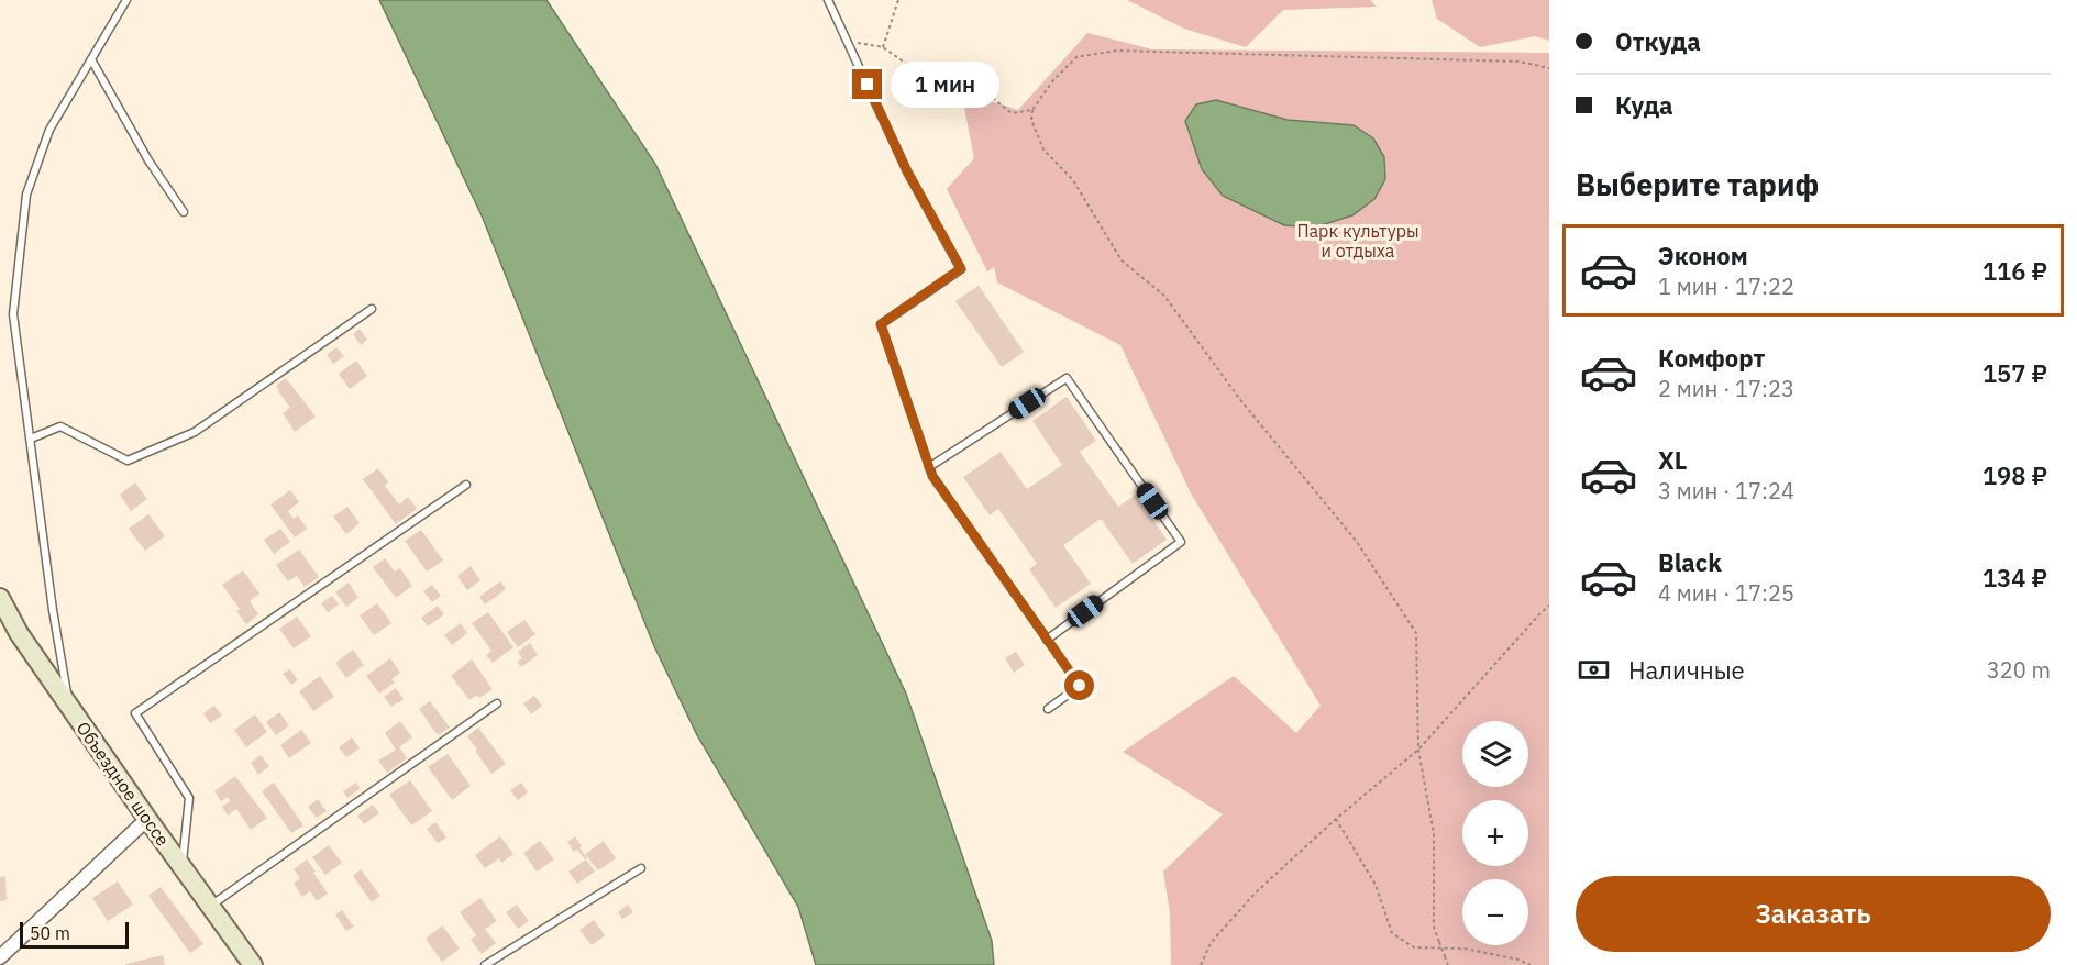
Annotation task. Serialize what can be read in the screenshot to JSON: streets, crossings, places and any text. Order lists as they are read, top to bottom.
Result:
{
  "streets": {
    "main road": ["Объездное шоссе"]
  },
  "parks": ["Парк культуры и отдыха"],
  "scale_bar": "50 m",
  "page": {
    "banner": ["Откуда", "Куда"],
    "bubble": "1 мин",
    "heading": "Выберите тариф",
    "list": [
      {
        "name": "Эконом",
        "note": "1 мин · 17:22",
        "value": "116 ₽"
      },
      {
        "name": "Комфорт",
        "note": "2 мин · 17:23",
        "value": "157 ₽"
      },
      {
        "name": "XL",
        "note": "3 мин · 17:24",
        "value": "198 ₽"
      },
      {
        "name": "Black",
        "note": "4 мин · 17:25",
        "value": "134 ₽"
      }
    ],
    "pay": ["Наличные", "320 m"],
    "map_buttons": ["+", "−"],
    "buttons": "Заказать",
    "scale": "50 m"
  }
}
